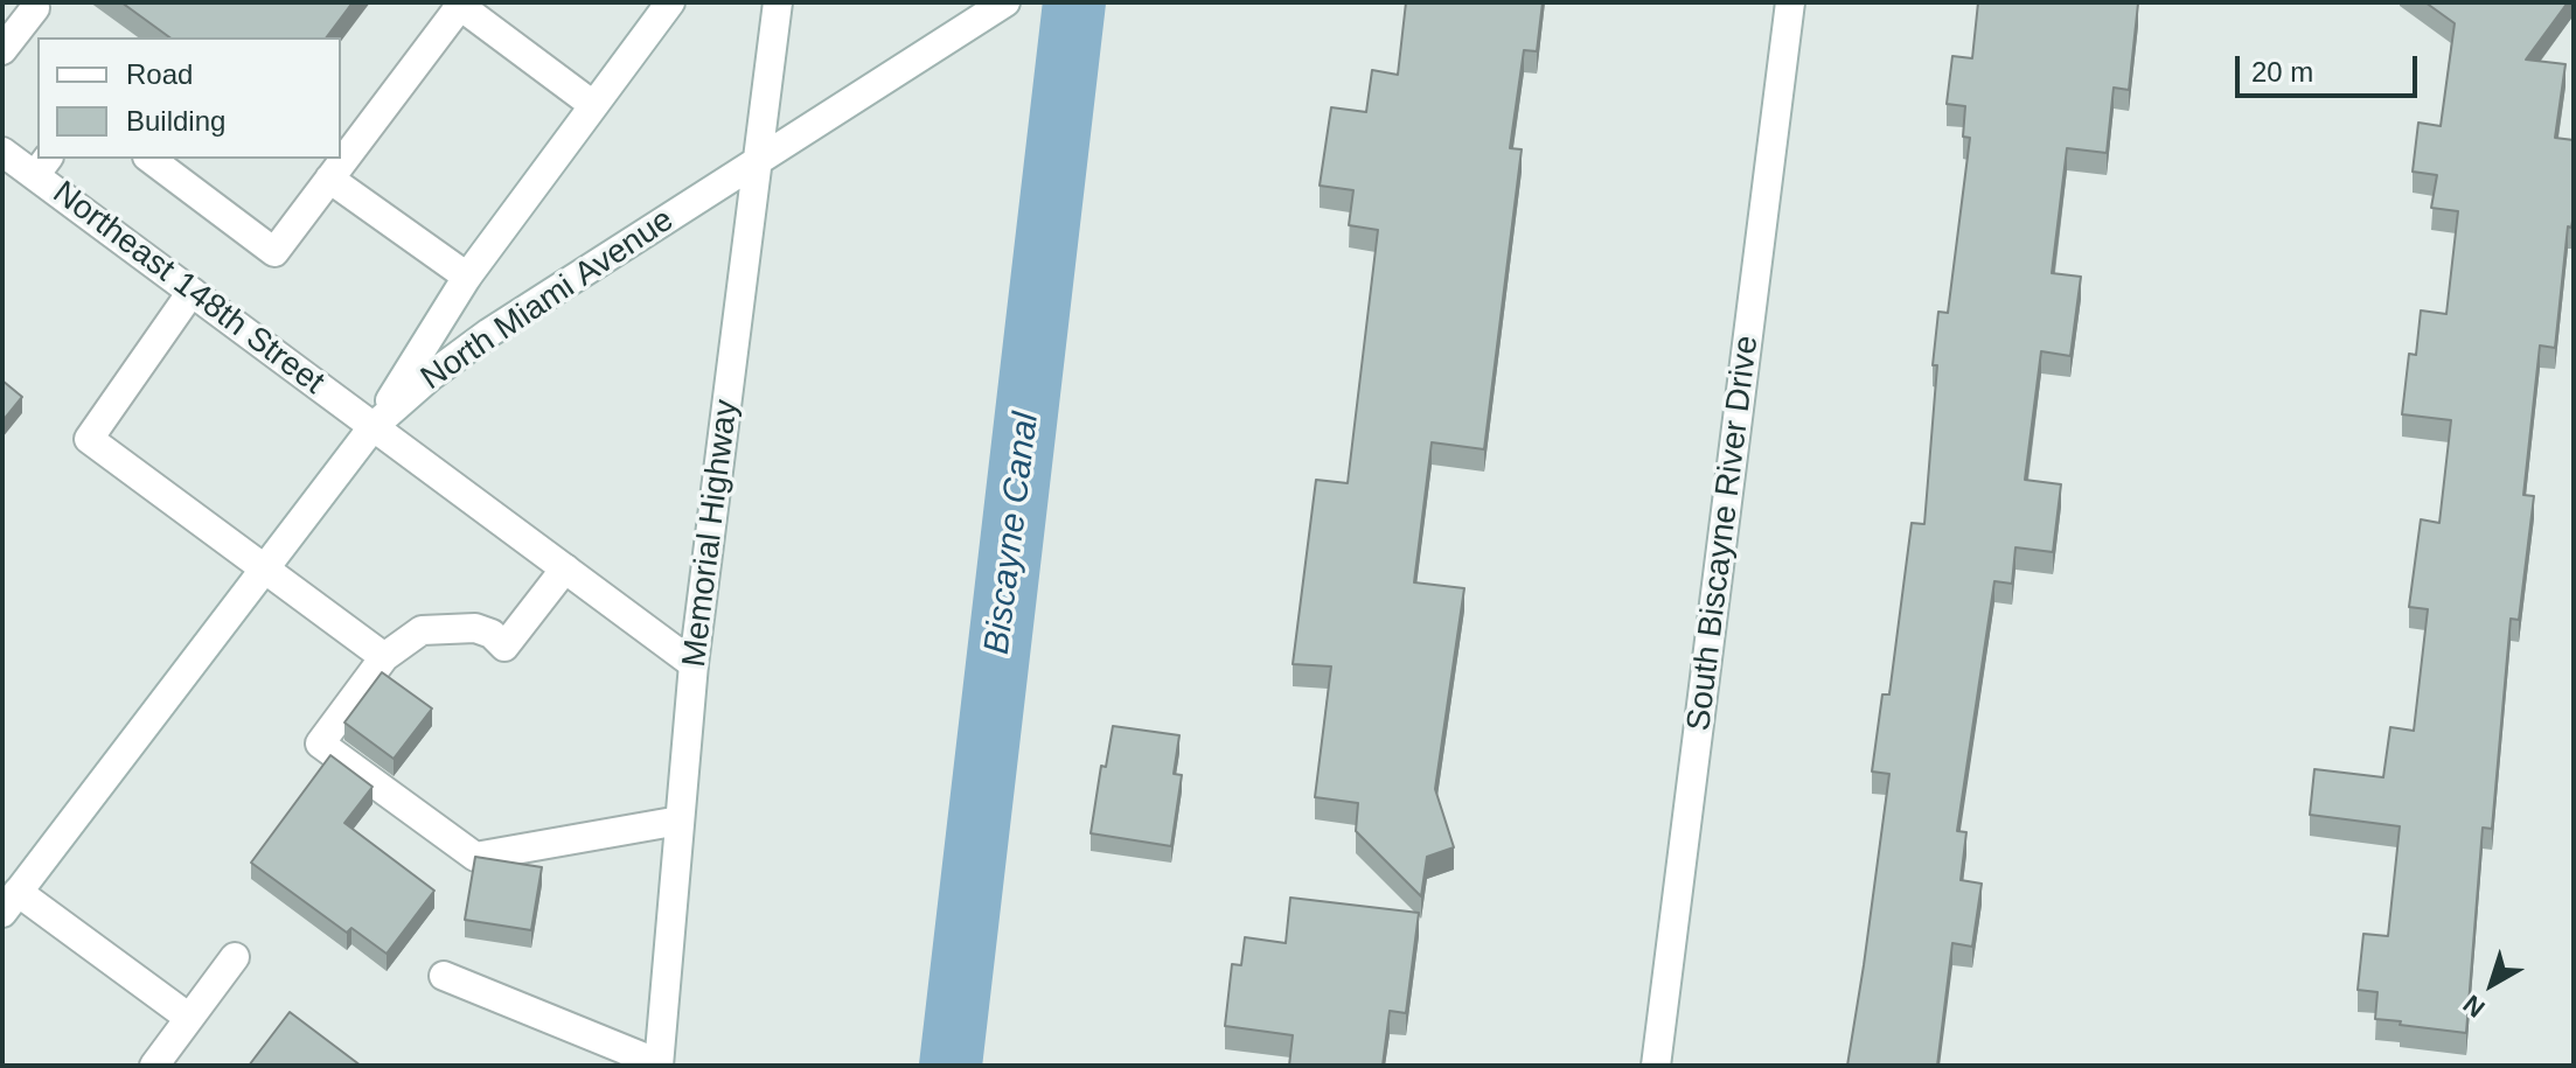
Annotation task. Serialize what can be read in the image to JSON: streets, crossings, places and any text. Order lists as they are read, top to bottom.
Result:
{
  "streets": {
    "street": [
      "Northeast 148th Street",
      "North Miami Avenue",
      "Memorial Highway",
      "South Biscayne River Drive"
    ]
  },
  "crossings": [
    ["Northeast 148th Street", "North Miami Avenue"],
    ["Northeast 148th Street", "Memorial Highway"],
    ["North Miami Avenue", "Memorial Highway"]
  ],
  "water": ["Biscayne Canal"],
  "legend": ["Road", "Building"],
  "scale_bar": "20 m",
  "north": "bottom left"
}
